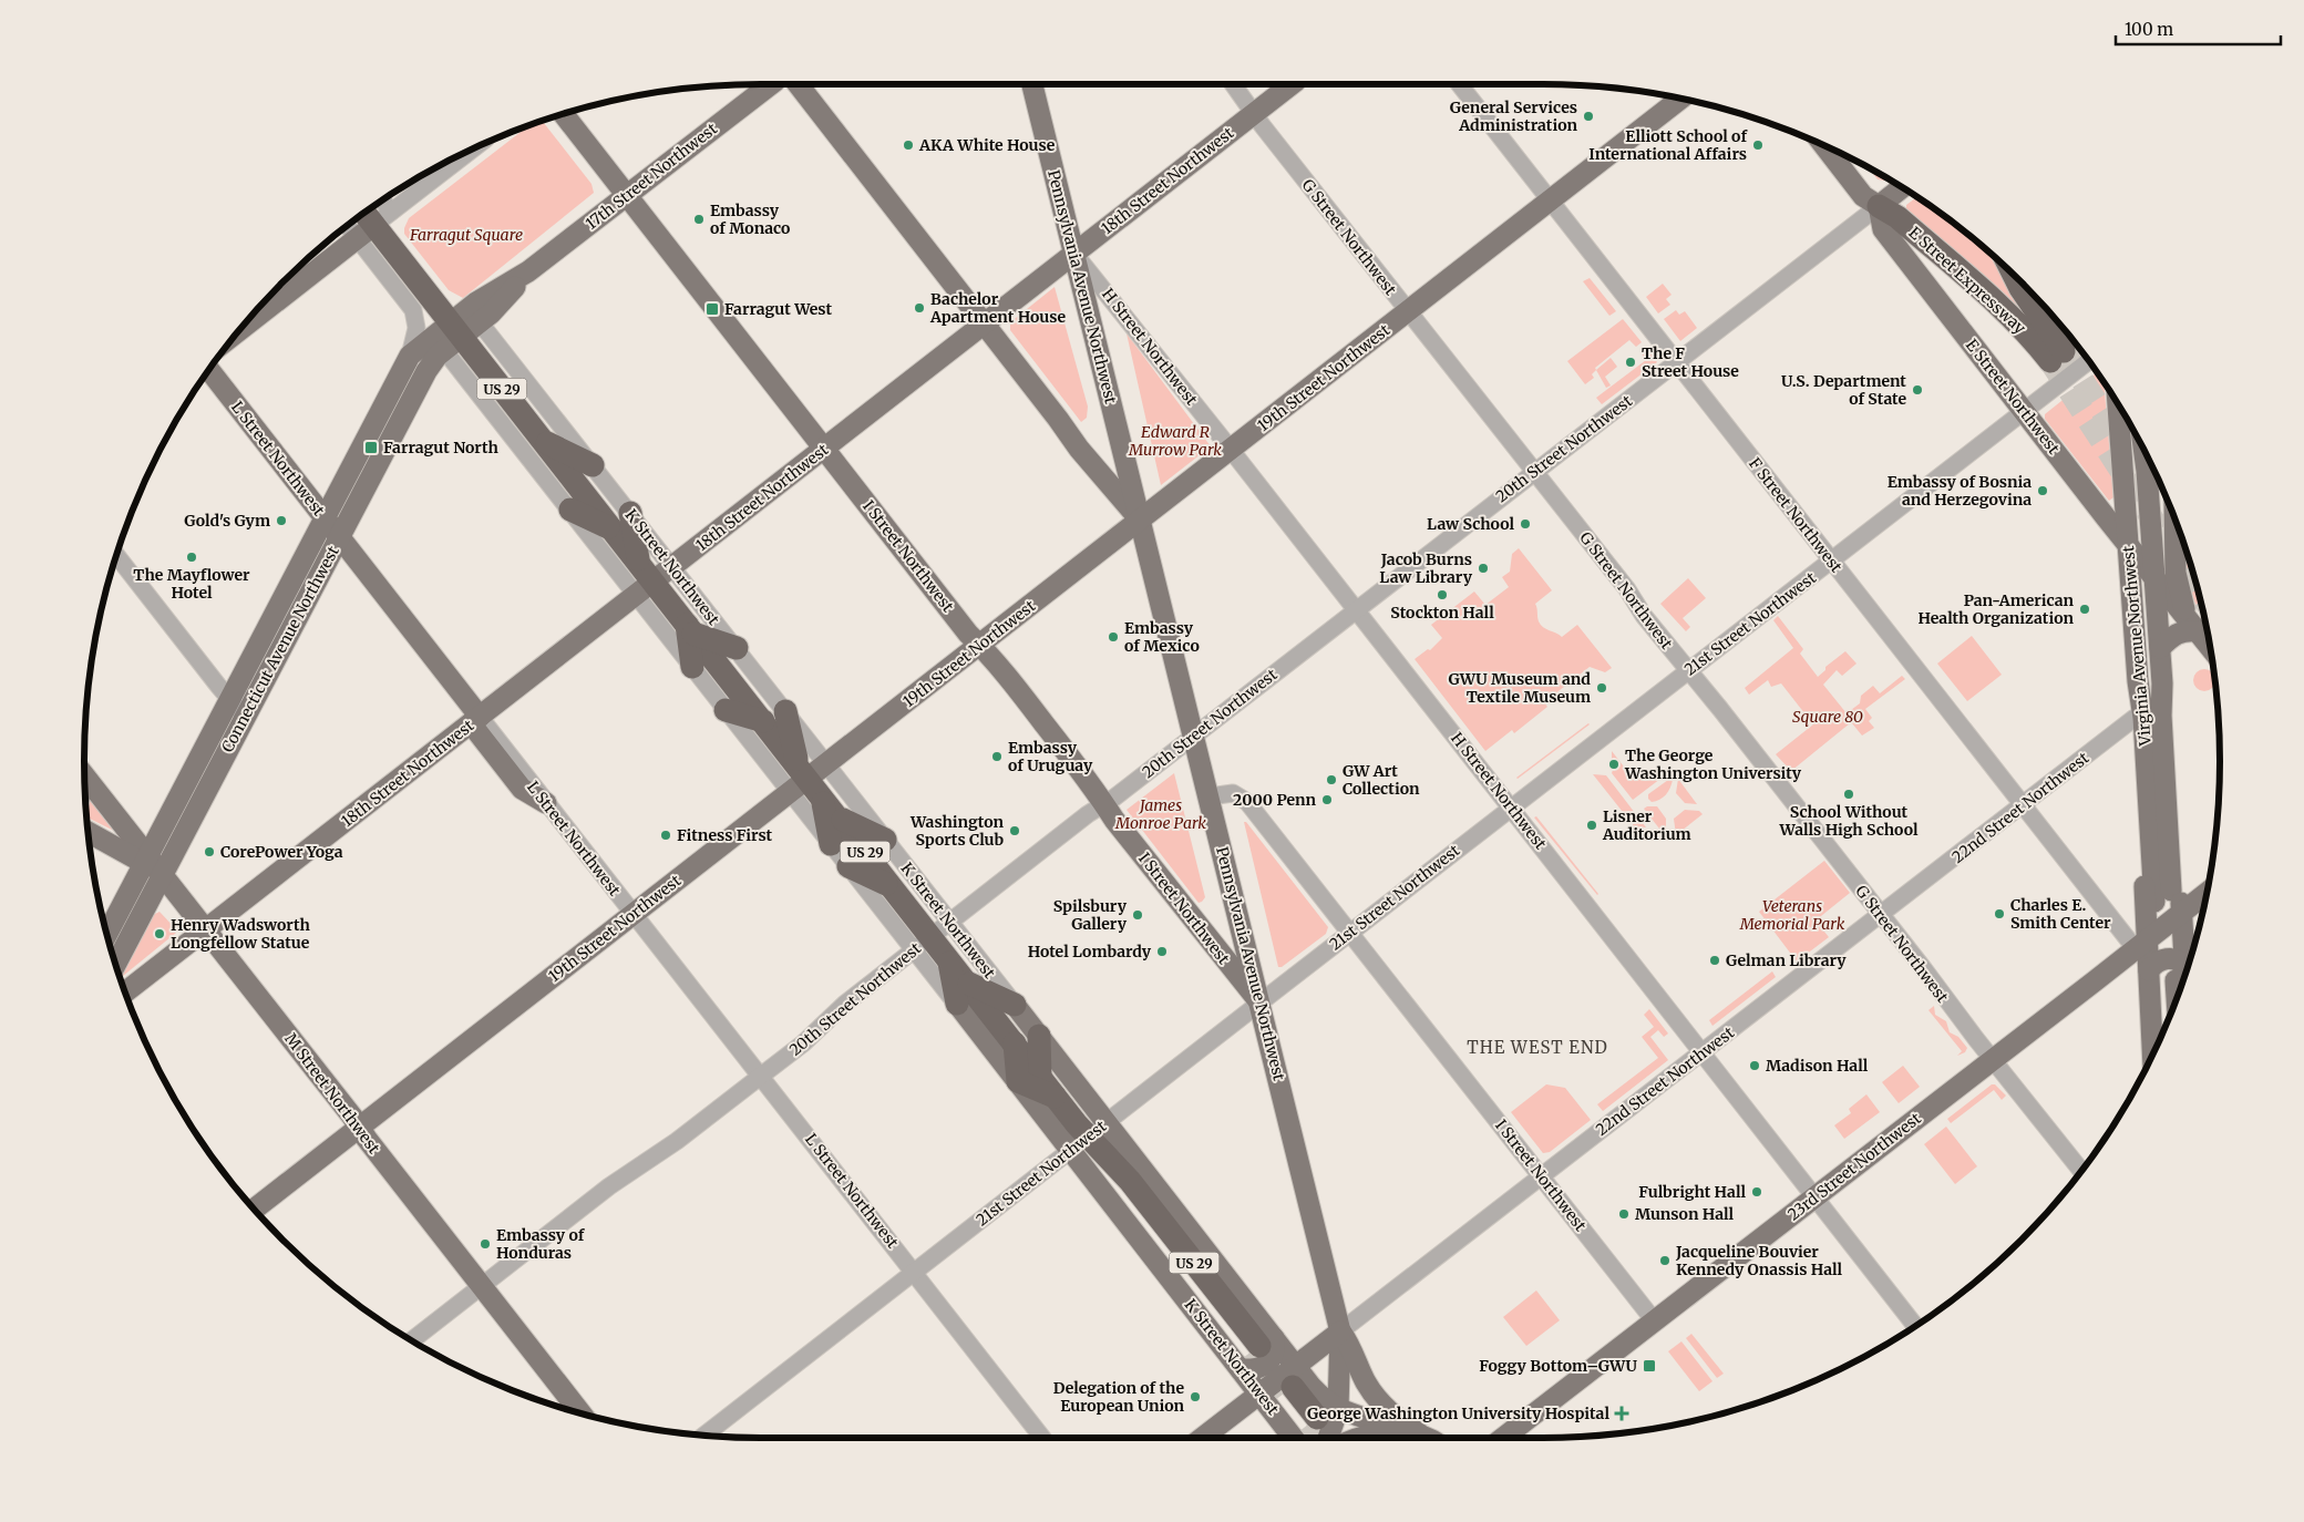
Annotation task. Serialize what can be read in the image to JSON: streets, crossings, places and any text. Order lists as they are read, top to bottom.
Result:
{
  "streets": {
    "highway": ["E Street Expressway", "US 29", "K Street Northwest"],
    "main road": [
      "17th Street Northwest",
      "18th Street Northwest",
      "Pennsylvania Avenue Northwest",
      "19th Street Northwest",
      "E Street Northwest",
      "20th Street Northwest",
      "L Street Northwest",
      "I Street Northwest",
      "Virginia Avenue Northwest",
      "Connecticut Avenue Northwest",
      "22nd Street Northwest",
      "M Street Northwest",
      "23rd Street Northwest"
    ],
    "street": [
      "G Street Northwest",
      "H Street Northwest",
      "F Street Northwest",
      "21st Street Northwest"
    ]
  },
  "crossings": [
    ["17th Street Northwest", "I Street Northwest"],
    ["17th Street Northwest", "K Street Northwest"],
    ["17th Street Northwest", "Connecticut Avenue Northwest"],
    ["18th Street Northwest", "G Street Northwest"],
    ["18th Street Northwest", "Pennsylvania Avenue Northwest"],
    ["18th Street Northwest", "H Street Northwest"],
    ["18th Street Northwest", "L Street Northwest"],
    ["18th Street Northwest", "I Street Northwest"],
    ["18th Street Northwest", "K Street Northwest"],
    ["18th Street Northwest", "M Street Northwest"],
    ["G Street Northwest", "19th Street Northwest"],
    ["G Street Northwest", "20th Street Northwest"],
    ["G Street Northwest", "21st Street Northwest"],
    ["G Street Northwest", "22nd Street Northwest"],
    ["G Street Northwest", "23rd Street Northwest"],
    ["E Street Expressway", "E Street Northwest"],
    ["E Street Expressway", "20th Street Northwest"],
    ["Pennsylvania Avenue Northwest", "H Street Northwest"],
    ["Pennsylvania Avenue Northwest", "19th Street Northwest"],
    ["Pennsylvania Avenue Northwest", "20th Street Northwest"],
    ["Pennsylvania Avenue Northwest", "I Street Northwest"],
    ["Pennsylvania Avenue Northwest", "K Street Northwest"],
    ["Pennsylvania Avenue Northwest", "21st Street Northwest"],
    ["Pennsylvania Avenue Northwest", "22nd Street Northwest"],
    ["H Street Northwest", "19th Street Northwest"],
    ["H Street Northwest", "20th Street Northwest"],
    ["H Street Northwest", "21st Street Northwest"],
    ["H Street Northwest", "22nd Street Northwest"],
    ["H Street Northwest", "23rd Street Northwest"],
    ["19th Street Northwest", "L Street Northwest"],
    ["19th Street Northwest", "F Street Northwest"],
    ["19th Street Northwest", "I Street Northwest"],
    ["19th Street Northwest", "K Street Northwest"],
    ["19th Street Northwest", "M Street Northwest"],
    ["E Street Northwest", "20th Street Northwest"],
    ["E Street Northwest", "21st Street Northwest"],
    ["E Street Northwest", "Virginia Avenue Northwest"],
    ["20th Street Northwest", "L Street Northwest"],
    ["20th Street Northwest", "F Street Northwest"],
    ["20th Street Northwest", "I Street Northwest"],
    ["20th Street Northwest", "K Street Northwest"],
    ["20th Street Northwest", "M Street Northwest"],
    ["L Street Northwest", "21st Street Northwest"],
    ["L Street Northwest", "Connecticut Avenue Northwest"],
    ["F Street Northwest", "21st Street Northwest"],
    ["F Street Northwest", "22nd Street Northwest"],
    ["F Street Northwest", "23rd Street Northwest"],
    ["I Street Northwest", "21st Street Northwest"],
    ["I Street Northwest", "22nd Street Northwest"],
    ["I Street Northwest", "23rd Street Northwest"],
    ["K Street Northwest", "21st Street Northwest"],
    ["K Street Northwest", "Connecticut Avenue Northwest"],
    ["K Street Northwest", "22nd Street Northwest"],
    ["Connecticut Avenue Northwest", "M Street Northwest"]
  ],
  "districts": ["THE WEST END"],
  "parks": [
    "Farragut Square",
    "Edward R Murrow Park",
    "Square 80",
    "James Monroe Park",
    "Veterans Memorial Park"
  ],
  "places": {
    "other": [
      "General Services Administration",
      "AKA White House",
      "Elliott School of International Affairs",
      "Embassy of Monaco",
      "Bachelor Apartment House",
      "The F Street House",
      "U.S. Department of State",
      "Embassy of Bosnia and Herzegovina",
      "Gold's Gym",
      "Law School",
      "The Mayflower Hotel",
      "Jacob Burns Law Library",
      "Stockton Hall",
      "Pan-American Health Organization",
      "Embassy of Mexico",
      "GWU Museum and Textile Museum",
      "Embassy of Uruguay",
      "The George Washington University",
      "GW Art Collection",
      "School Without Walls High School",
      "2000 Penn",
      "Lisner Auditorium",
      "Washington Sports Club",
      "Fitness First",
      "CorePower Yoga",
      "Charles E. Smith Center",
      "Spilsbury Gallery",
      "Henry Wadsworth Longfellow Statue",
      "Hotel Lombardy",
      "Gelman Library",
      "Madison Hall",
      "Fulbright Hall",
      "Munson Hall",
      "Embassy of Honduras",
      "Jacqueline Bouvier Kennedy Onassis Hall",
      "Delegation of the European Union"
    ],
    "transit": ["Farragut West", "Farragut North", "Foggy Bottom–GWU"],
    "health": ["George Washington University Hospital"]
  },
  "scale_bar": "100 m"
}
